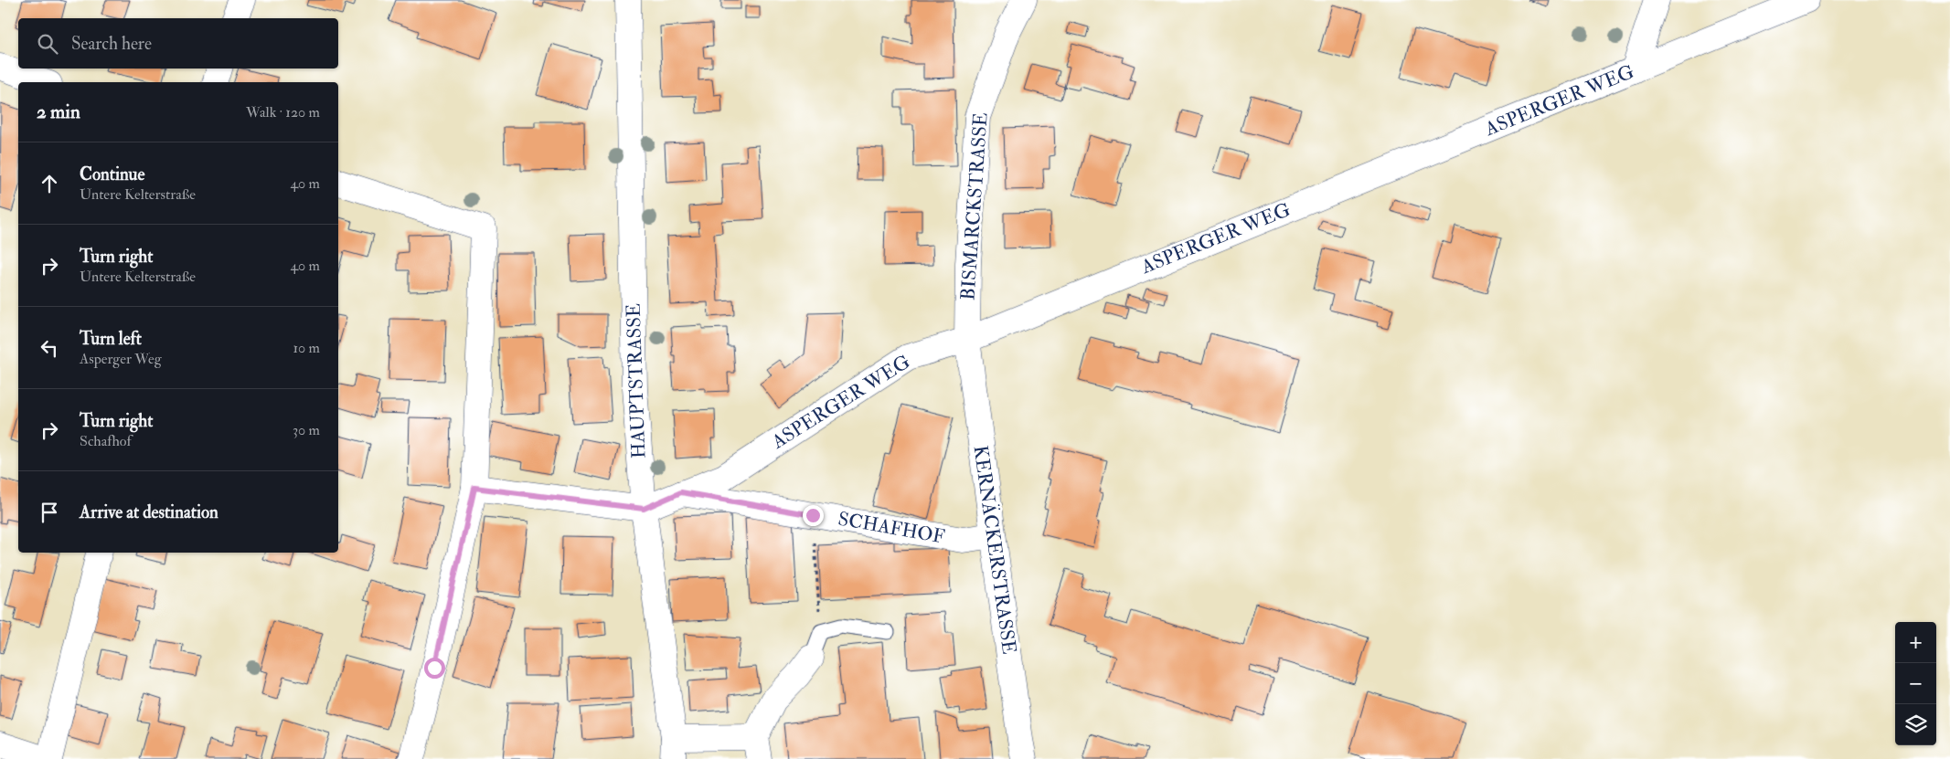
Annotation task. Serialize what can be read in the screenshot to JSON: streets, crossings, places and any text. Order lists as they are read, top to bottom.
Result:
{
  "streets": {
    "street": [
      "ASPERGER WEG",
      "BISMARCKSTRASSE",
      "HAUPTSTRASSE",
      "SCHAFHOF",
      "KERNÄCKERSTRASSE"
    ]
  },
  "crossings": [
    ["ASPERGER WEG", "BISMARCKSTRASSE"],
    ["ASPERGER WEG", "HAUPTSTRASSE"],
    ["ASPERGER WEG", "SCHAFHOF"],
    ["ASPERGER WEG", "KERNÄCKERSTRASSE"],
    ["BISMARCKSTRASSE", "KERNÄCKERSTRASSE"],
    ["SCHAFHOF", "KERNÄCKERSTRASSE"]
  ],
  "page": {
    "search": "Search here",
    "heading": ["2 min", "Walk · 120 m"],
    "list": [
      ["Continue", "Untere Kelterstraße", "40 m"],
      ["Turn right", "Untere Kelterstraße", "40 m"],
      ["Turn left", "Asperger Weg", "10 m"],
      ["Turn right", "Schafhof", "30 m"],
      "Arrive at destination"
    ],
    "map_buttons": ["+", "−"]
  }
}
